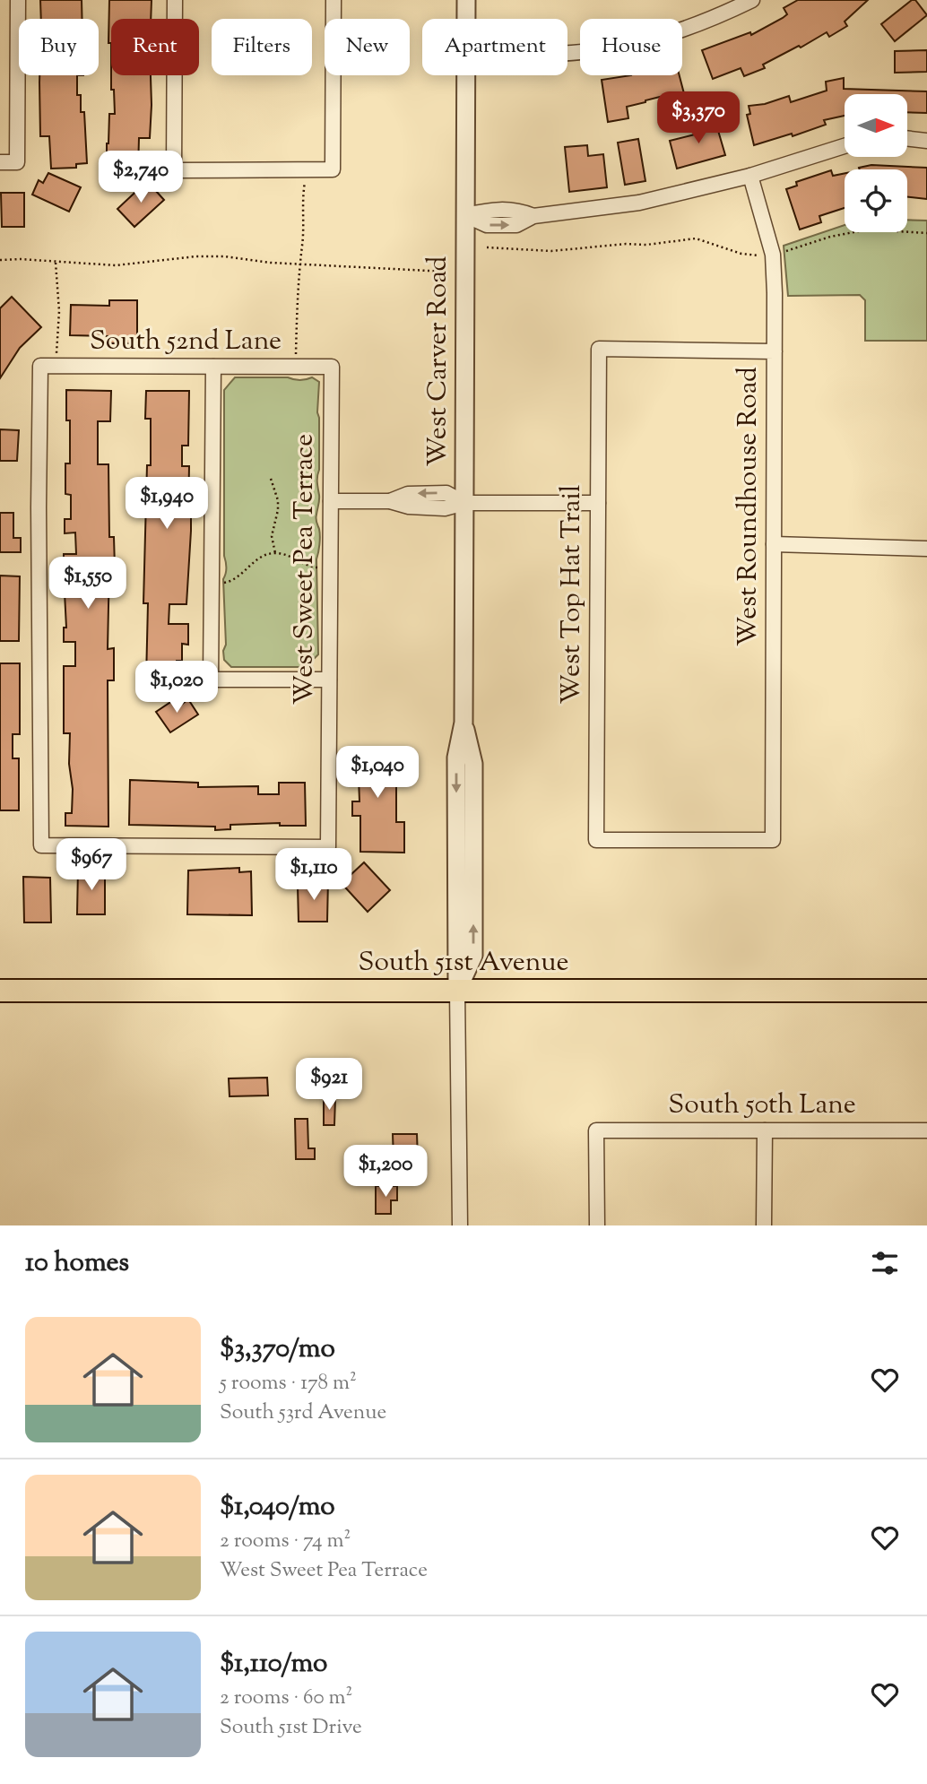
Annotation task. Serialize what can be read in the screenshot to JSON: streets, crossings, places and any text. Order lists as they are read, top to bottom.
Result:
{
  "streets": {
    "main road": ["South 51st Avenue"],
    "street": [
      "South 52nd Lane",
      "West Carver Road",
      "West Roundhouse Road",
      "West Sweet Pea Terrace",
      "West Top Hat Trail",
      "South 50th Lane"
    ]
  },
  "crossings": [
    ["South 52nd Lane", "West Sweet Pea Terrace"],
    ["West Carver Road", "South 51st Avenue"],
    ["West Roundhouse Road", "West Top Hat Trail"]
  ],
  "north": "right",
  "page": {
    "chip": [
      "Buy",
      "Rent",
      "Filters",
      "New",
      "Apartment",
      "House"
    ],
    "price": [
      "$3,370",
      "$2,740",
      "$1,940",
      "$1,550",
      "$1,020",
      "$1,040",
      "$967",
      "$1,110",
      "$921",
      "$1,200"
    ],
    "heading": "10 homes",
    "list": [
      {
        "name": "$3,370/mo",
        "note": "5 rooms · 178 m² · South 53rd Avenue"
      },
      {
        "name": "$1,040/mo",
        "note": "2 rooms · 74 m² · West Sweet Pea Terrace"
      },
      {
        "name": "$1,110/mo",
        "note": "2 rooms · 60 m² · South 51st Drive"
      }
    ]
  }
}
